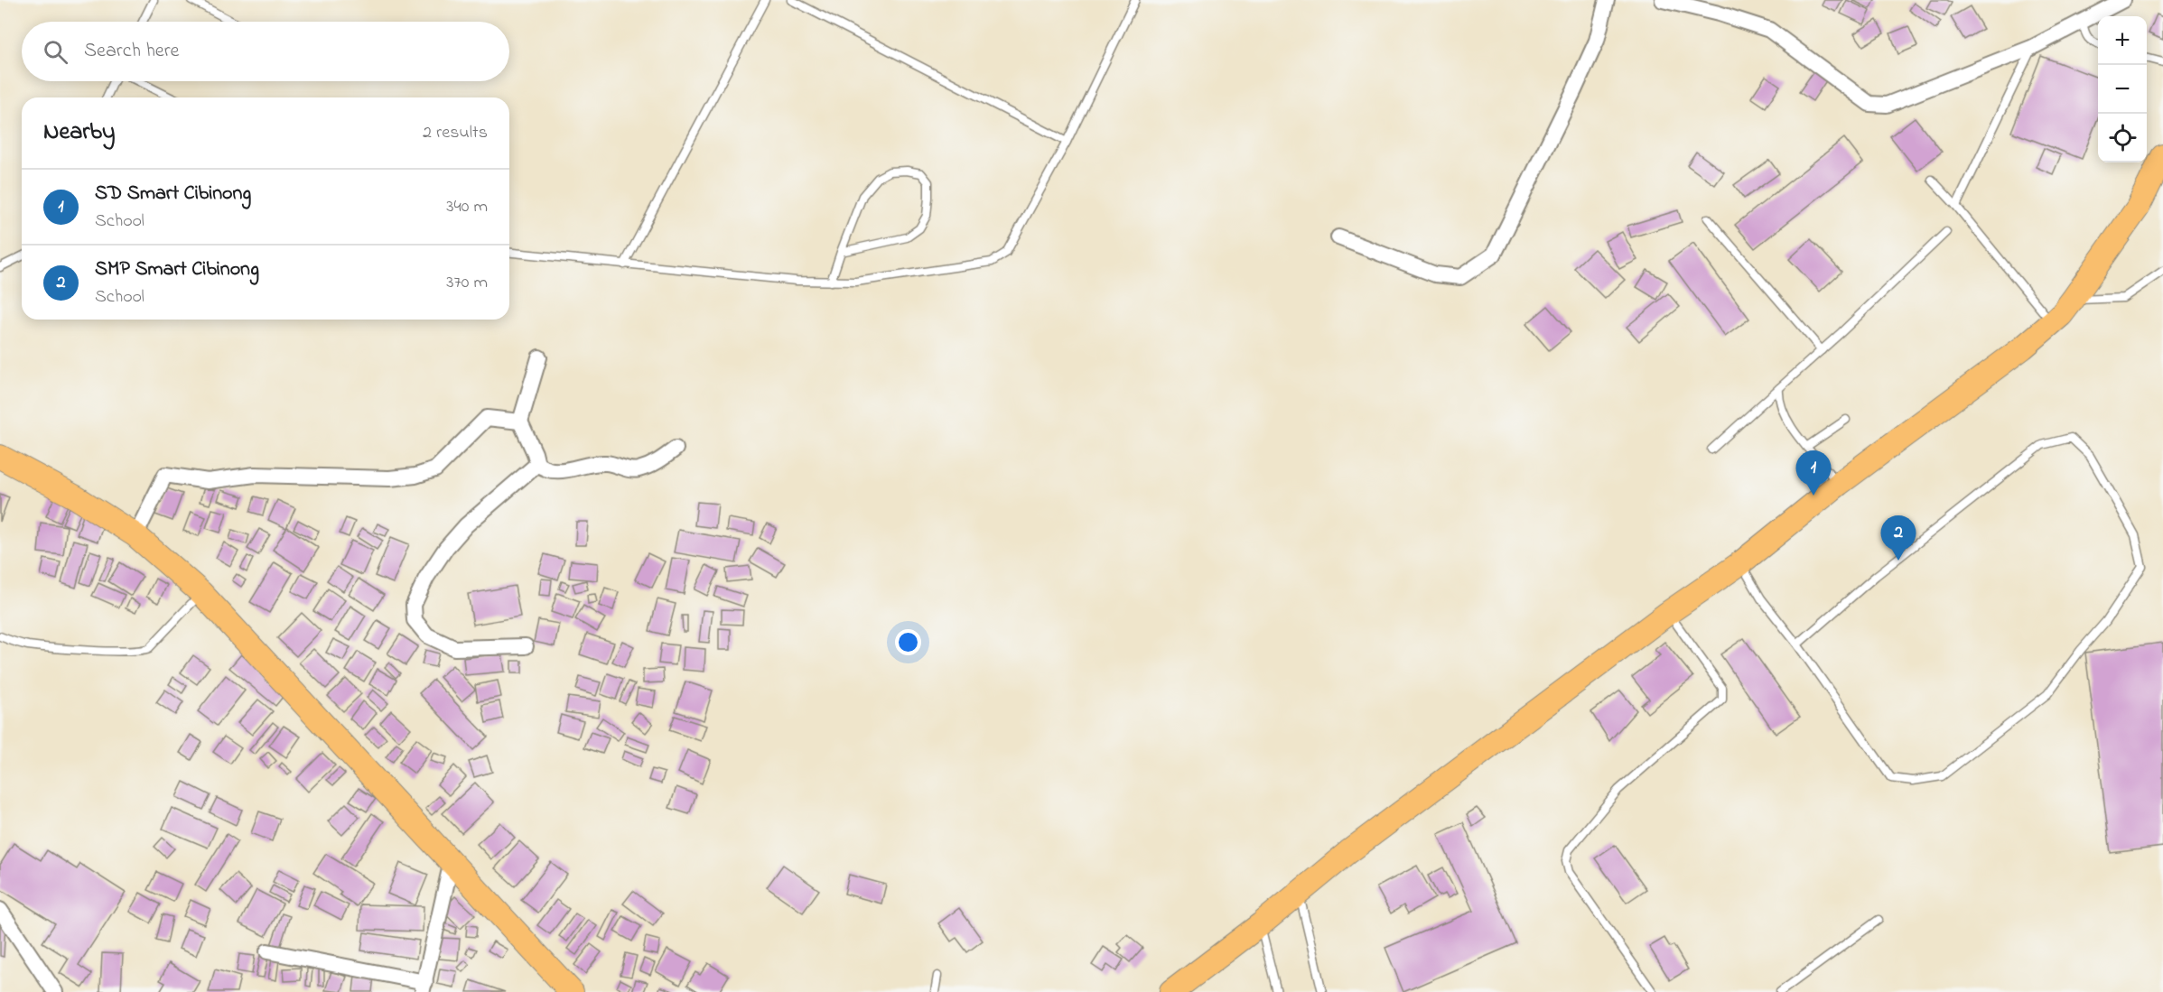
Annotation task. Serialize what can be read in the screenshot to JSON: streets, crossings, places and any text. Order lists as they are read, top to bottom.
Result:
{
  "page": {
    "map_buttons": ["+", "−"],
    "search": "Search here",
    "heading": ["Nearby", "2 results"],
    "list": [
      {
        "mark": "1",
        "name": "SD Smart Cibinong",
        "note": "School",
        "value": "340 m"
      },
      {
        "mark": "2",
        "name": "SMP Smart Cibinong",
        "note": "School",
        "value": "370 m"
      }
    ],
    "pins": ["1", "2"]
  }
}
